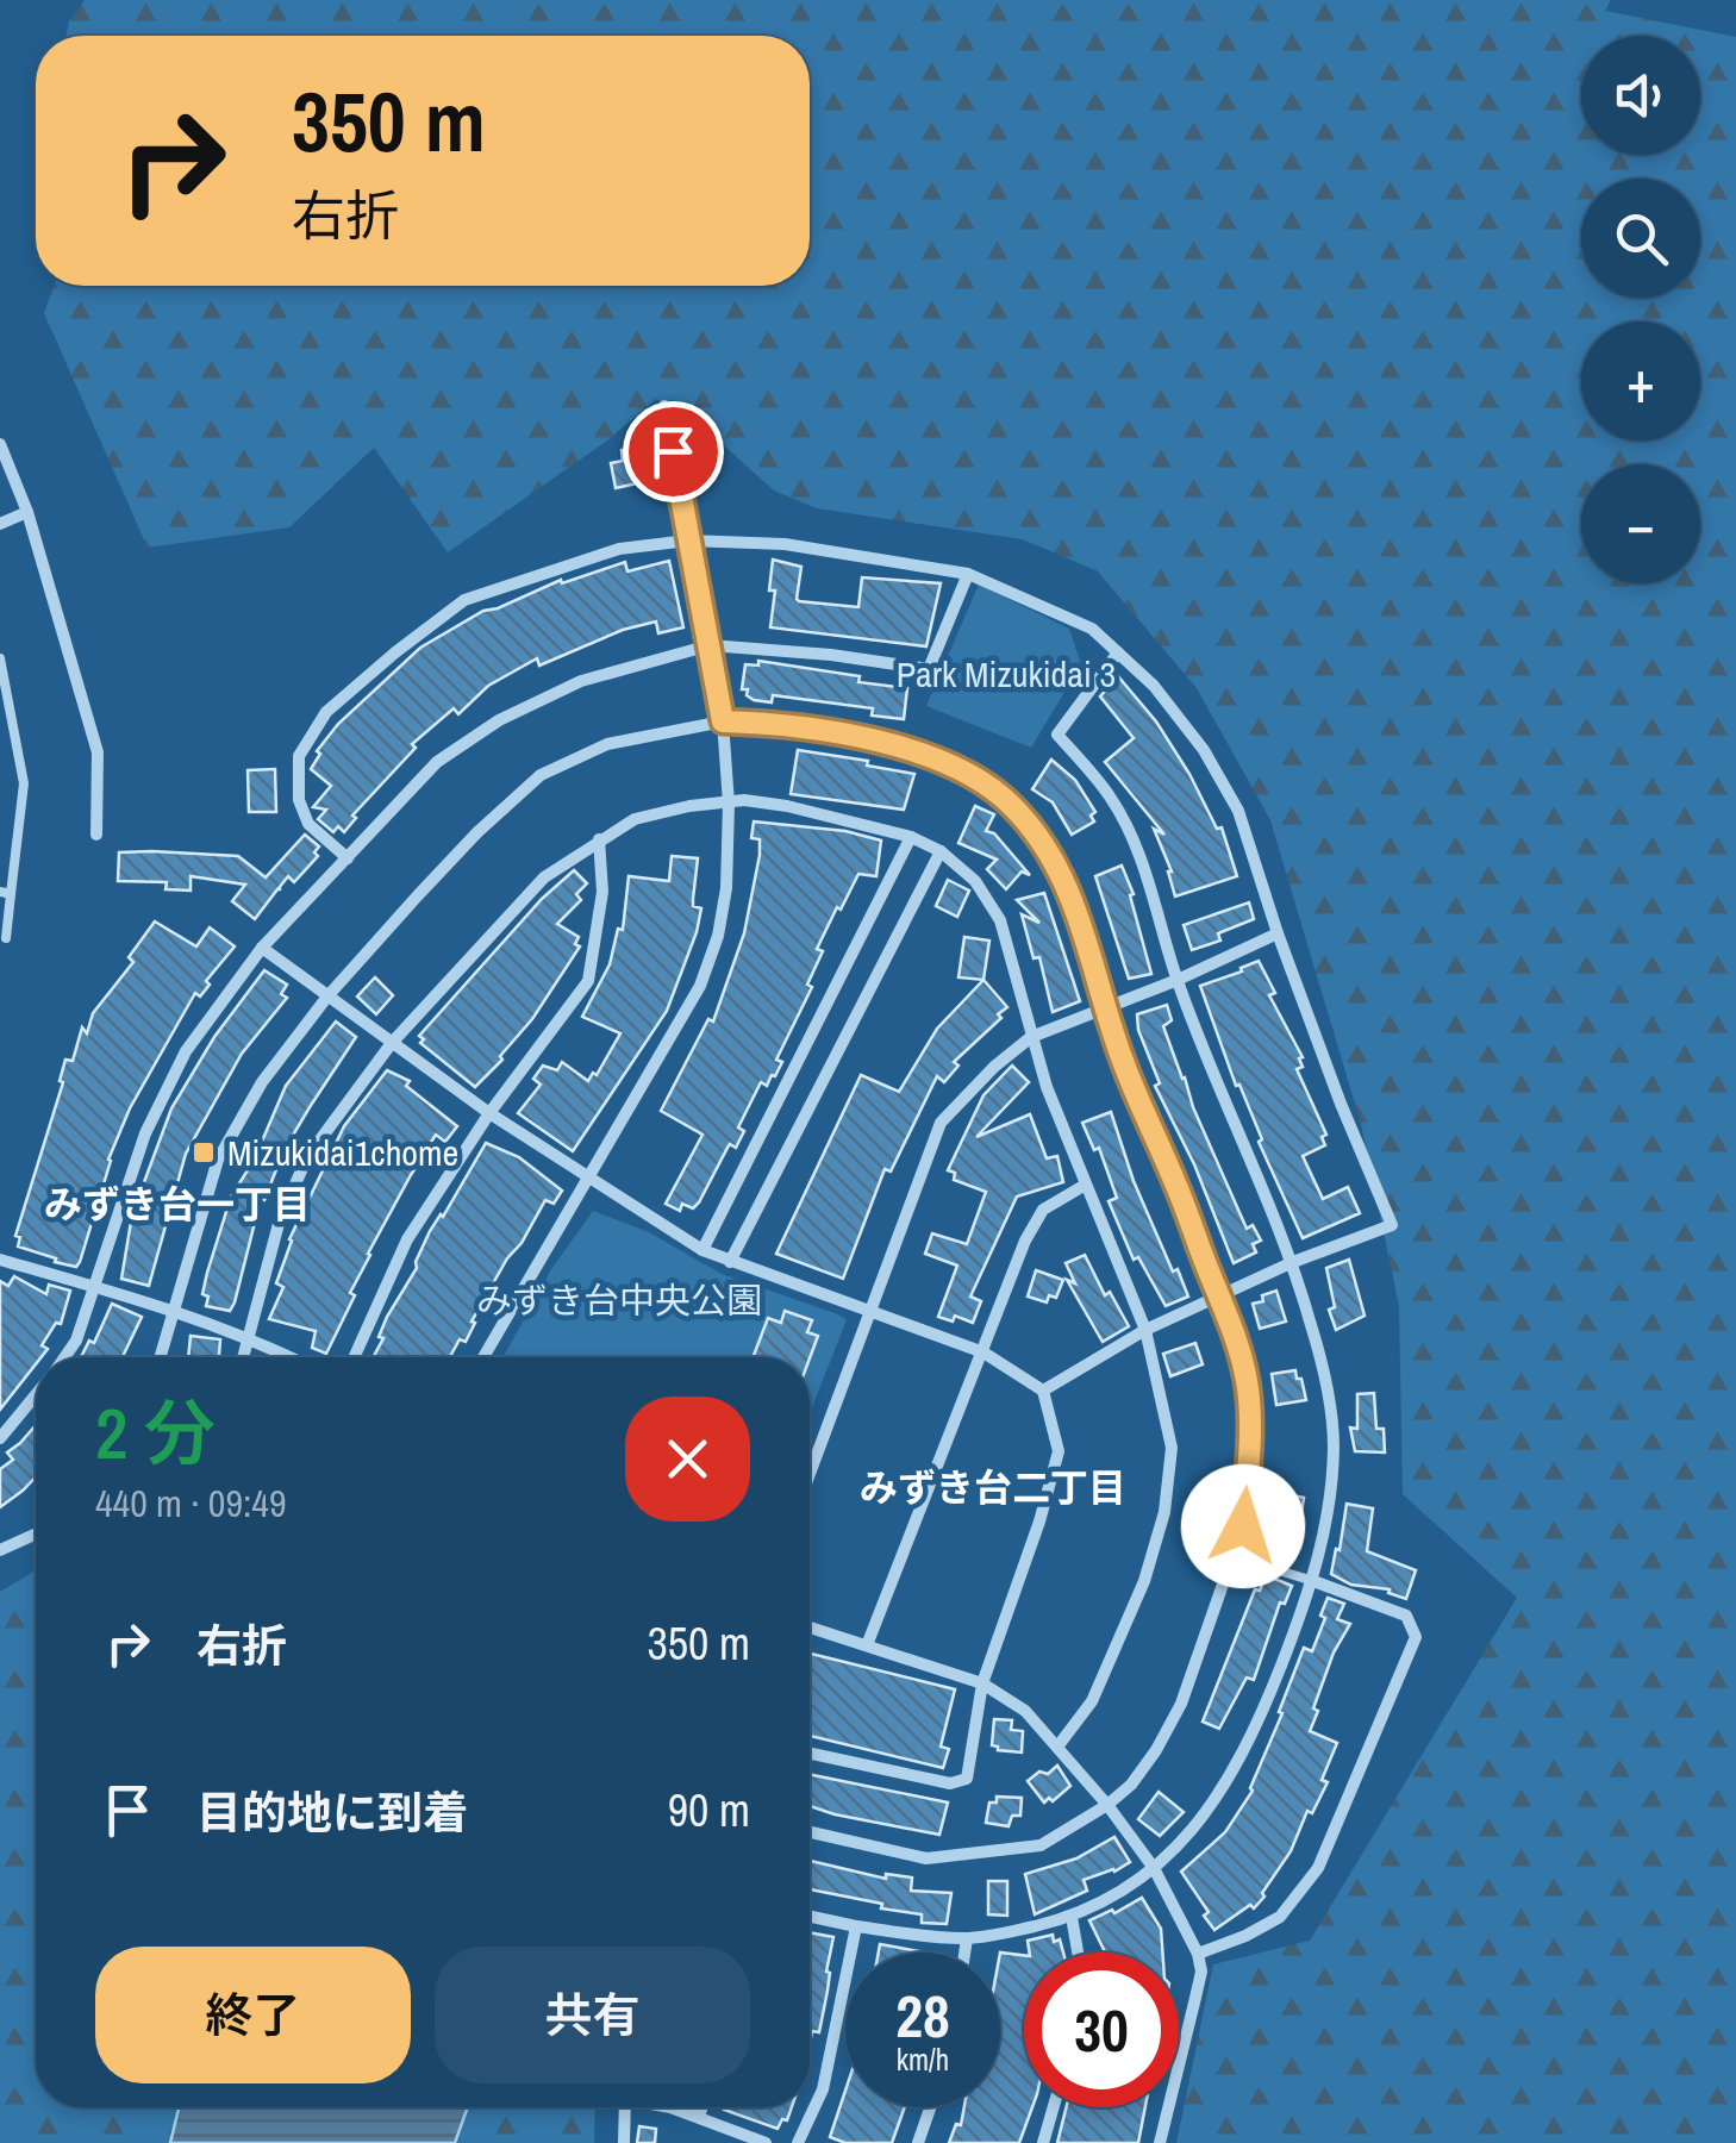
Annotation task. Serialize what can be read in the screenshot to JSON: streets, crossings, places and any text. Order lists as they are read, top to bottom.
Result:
{
  "districts": ["みずき台一丁目", "みずき台二丁目"],
  "parks": ["Park Mizukidai 3", "みずき台中央公園"],
  "places": {
    "transit": ["Mizukidai1chome"]
  },
  "page": {
    "map_buttons": ["+", "−"],
    "turn": ["350 m", "右折"],
    "heading": ["2 分", "440 m · 09:49"],
    "list": [
      {
        "name": "右折",
        "value": "350 m"
      },
      {
        "name": "目的地に到着",
        "value": "90 m"
      }
    ],
    "buttons": ["終了", "共有"],
    "speed": "28 km/h",
    "limit": "30"
  }
}
